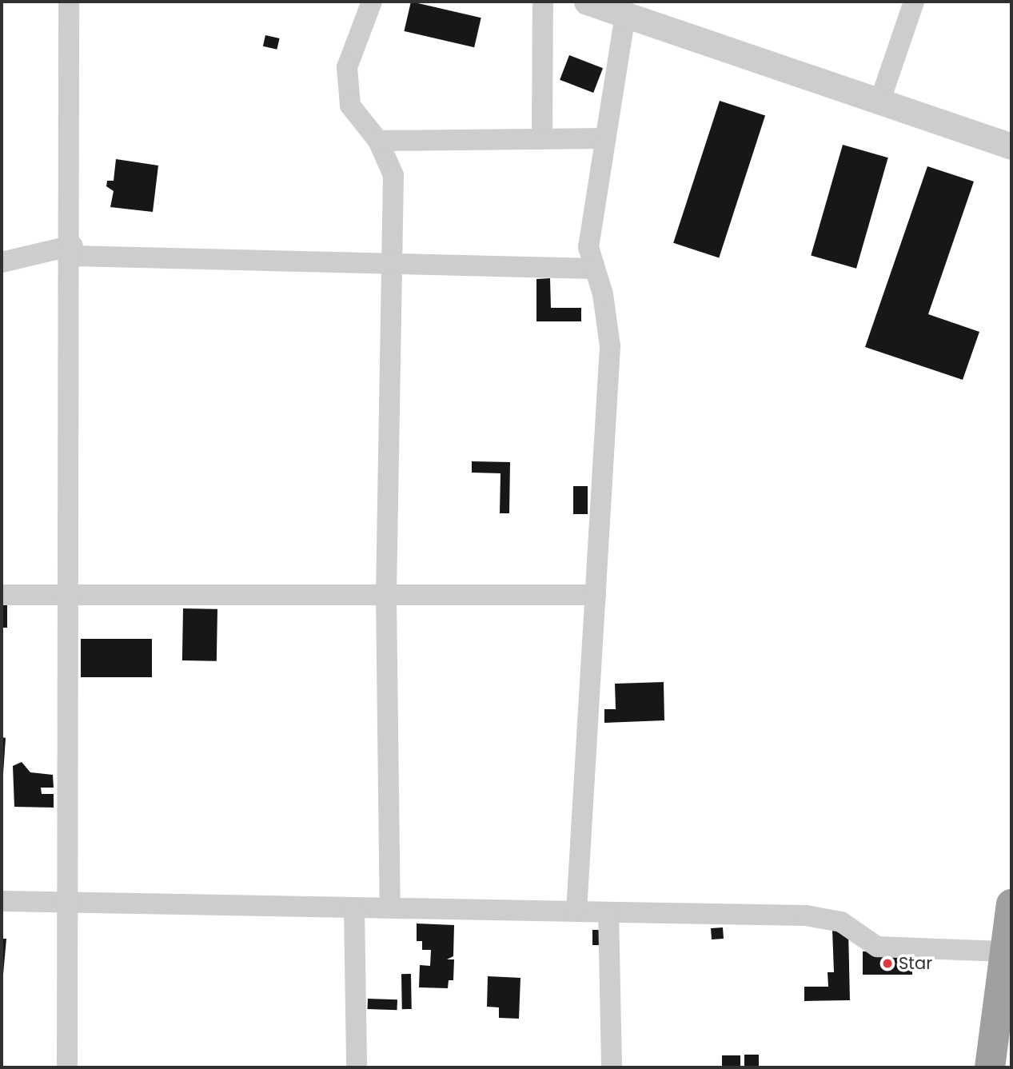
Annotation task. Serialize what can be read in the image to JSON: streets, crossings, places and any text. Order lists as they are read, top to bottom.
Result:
{
  "places": ["Star"]
}
